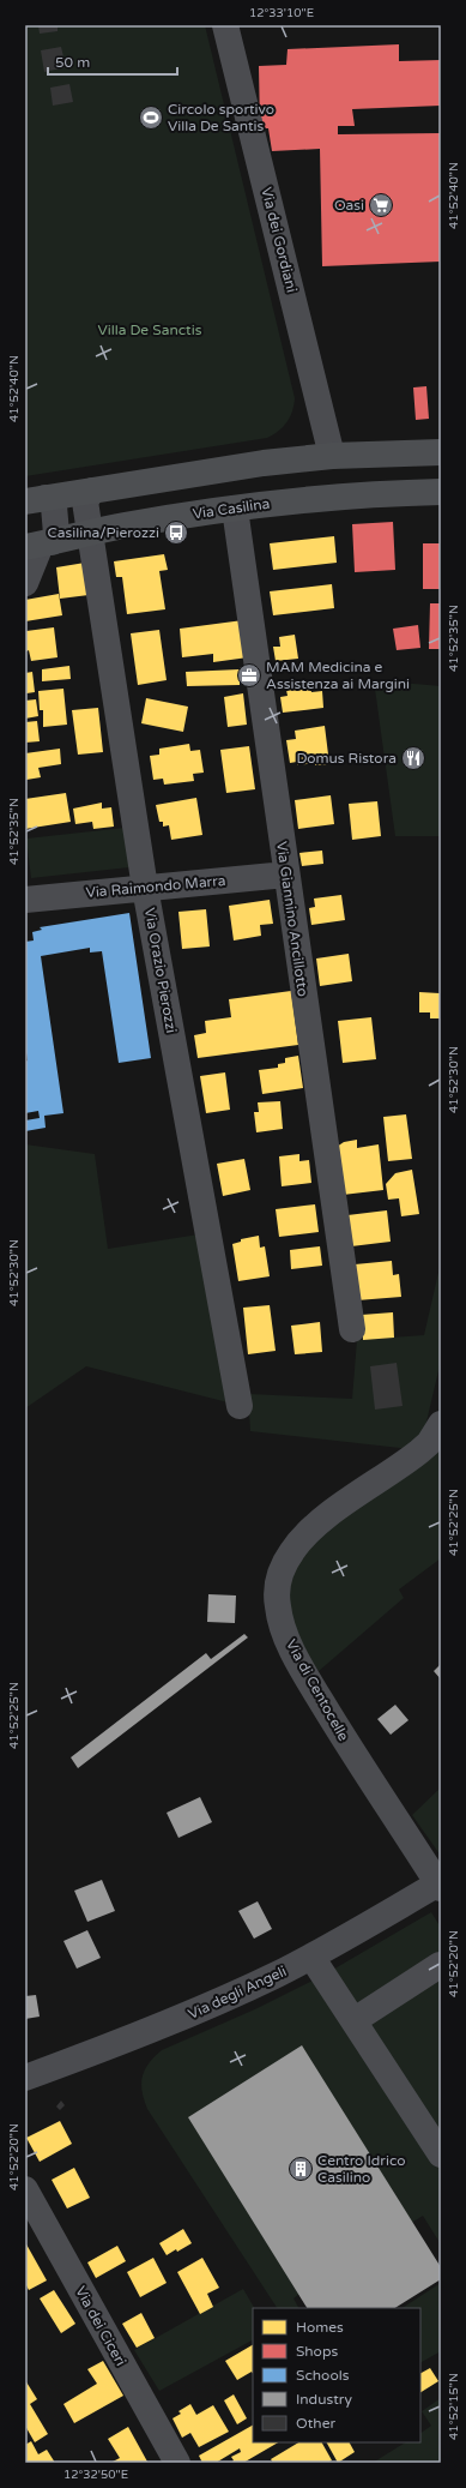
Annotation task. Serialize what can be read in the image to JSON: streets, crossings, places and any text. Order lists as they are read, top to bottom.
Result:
{
  "streets": {
    "main road": ["Via Casilina"],
    "street": [
      "Via dei Gordiani",
      "Via Raimondo Marra",
      "Via Giannino Ancillotto",
      "Via Orazio Pierozzi",
      "Via di Centocelle",
      "Via degli Angeli",
      "Via dei Ciceri"
    ]
  },
  "crossings": [
    ["Via Casilina", "Via Giannino Ancillotto"],
    ["Via Casilina", "Via Orazio Pierozzi"],
    ["Via Raimondo Marra", "Via Giannino Ancillotto"],
    ["Via Raimondo Marra", "Via Orazio Pierozzi"],
    ["Via di Centocelle", "Via degli Angeli"]
  ],
  "parks": ["Villa De Sanctis"],
  "places": {
    "sports": ["Circolo sportivo Villa De Santis"],
    "supermarket": ["Oasi"],
    "bus stop": ["Casilina/Pierozzi"],
    "office": ["MAM Medicina e Assistenza ai Margini"],
    "restaurant": ["Domus Ristora"],
    "building": ["Centro Idrico Casilino"]
  },
  "legend": [
    "Homes",
    "Shops",
    "Schools",
    "Industry",
    "Other"
  ],
  "scale_bar": "50 m",
  "coordinates": [
    "12°33'10\"E",
    "41°52'40\"N",
    "41°52'35\"N",
    "41°52'30\"N",
    "41°52'25\"N",
    "41°52'20\"N",
    "41°52'15\"N",
    "12°32'50\"E"
  ]
}
